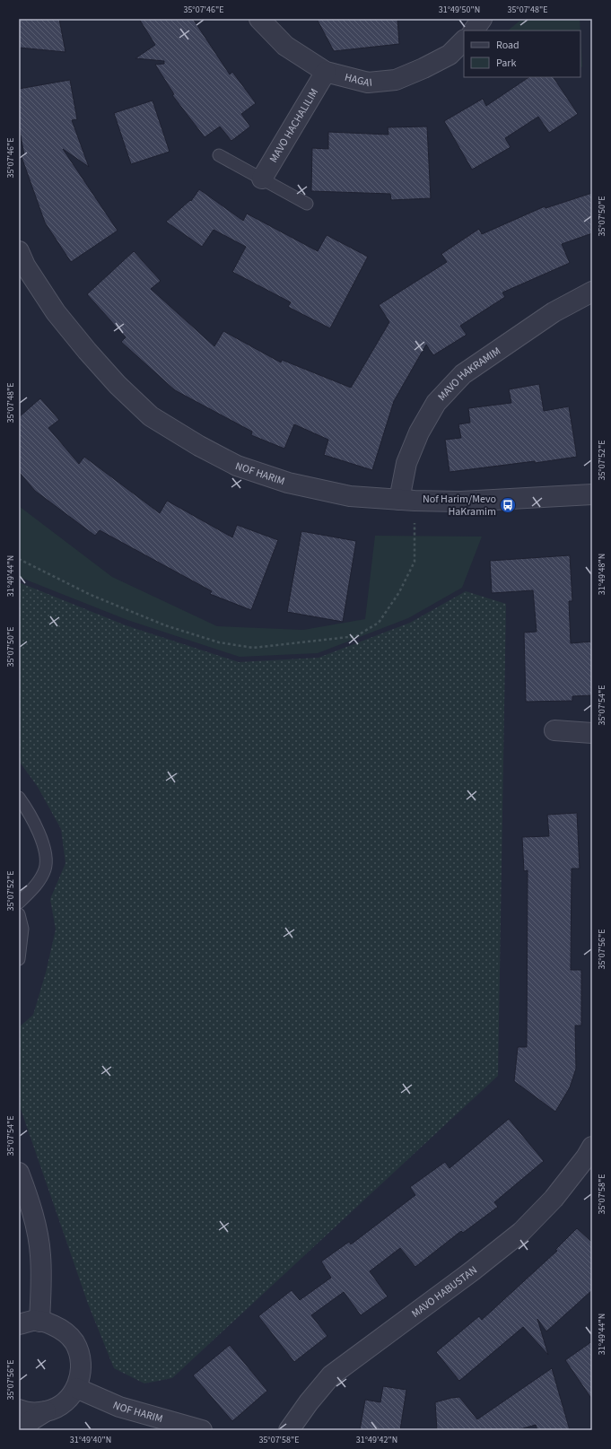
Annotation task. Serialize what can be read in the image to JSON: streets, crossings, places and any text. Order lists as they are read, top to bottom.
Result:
{
  "streets": {
    "street": [
      "HAGAI",
      "MAVO HACHALILIM",
      "MAVO HAKRAMIM",
      "NOF HARIM",
      "MAVO HABUSTAN"
    ]
  },
  "crossings": [
    ["HAGAI", "MAVO HACHALILIM"],
    ["MAVO HAKRAMIM", "NOF HARIM"]
  ],
  "places": {
    "bus stop": ["Nof Harim/Mevo HaKramim"]
  },
  "legend": ["Road", "Park"],
  "coordinates": [
    "35°07'46\"E",
    "31°49'50\"N",
    "35°07'48\"E",
    "35°07'50\"E",
    "35°07'52\"E",
    "31°49'48\"N",
    "31°49'44\"N",
    "35°07'54\"E",
    "35°07'56\"E",
    "35°07'58\"E",
    "31°49'40\"N",
    "31°49'42\"N"
  ]
}
